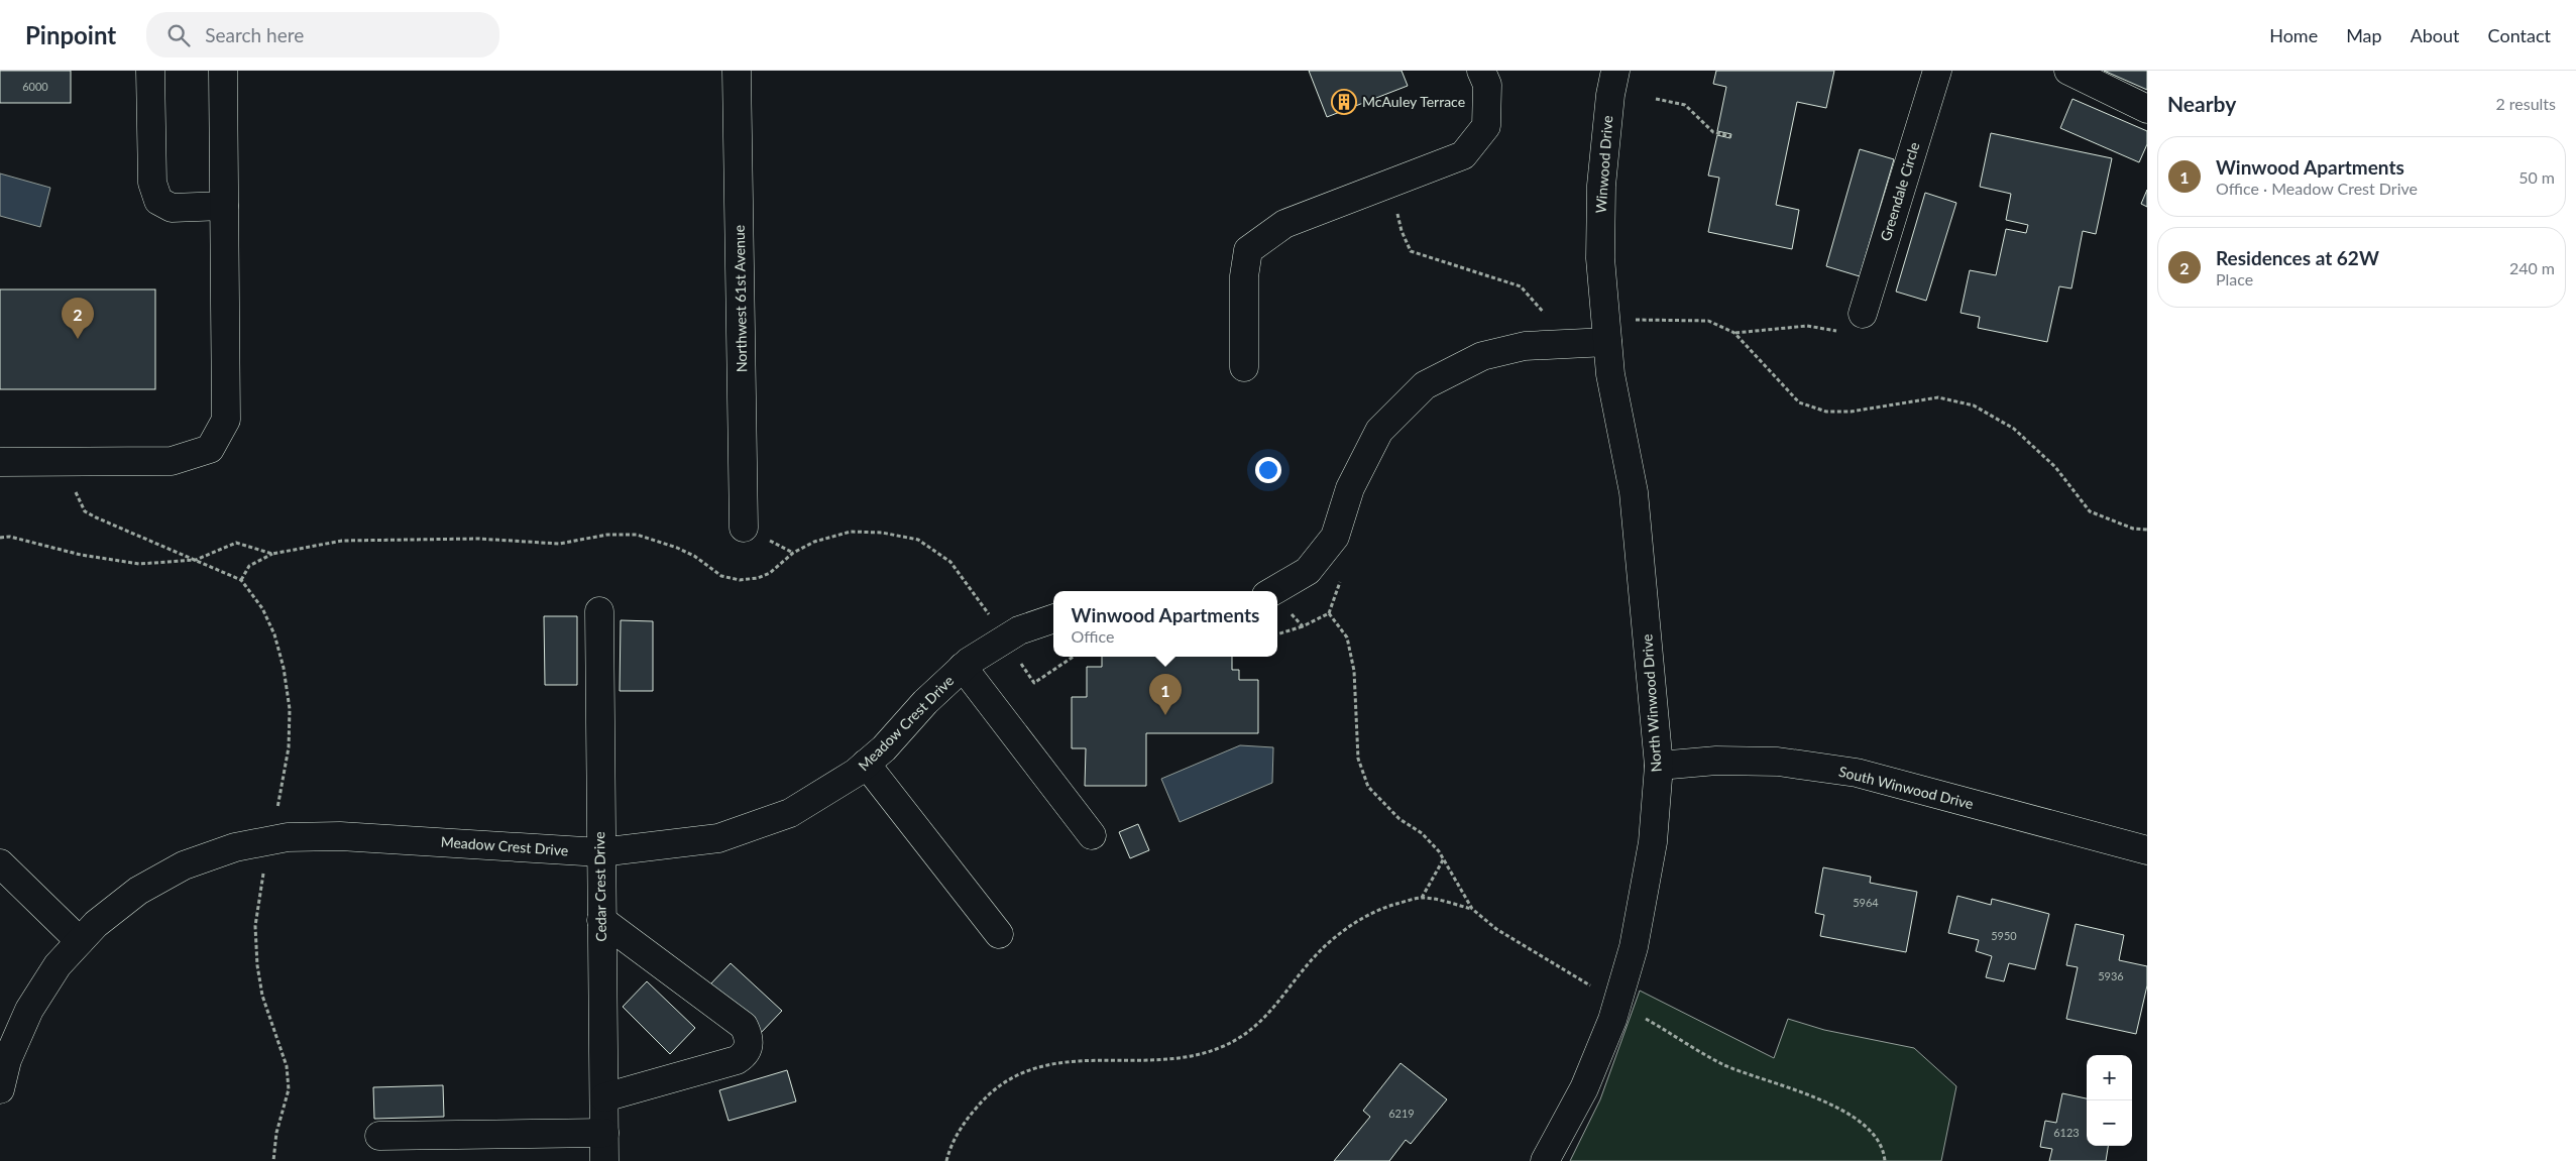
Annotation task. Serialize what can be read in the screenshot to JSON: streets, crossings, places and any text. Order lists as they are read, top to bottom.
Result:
{
  "streets": {
    "street": [
      "Winwood Drive",
      "Greendale Circle",
      "Northwest 61st Avenue",
      "North Winwood Drive",
      "Meadow Crest Drive",
      "South Winwood Drive",
      "Cedar Crest Drive"
    ]
  },
  "crossings": [
    ["Winwood Drive", "North Winwood Drive"],
    ["North Winwood Drive", "South Winwood Drive"],
    ["Meadow Crest Drive", "Cedar Crest Drive"]
  ],
  "places": {
    "building": ["McAuley Terrace"]
  },
  "house_numbers": [
    "6000",
    "5964",
    "5950",
    "5936",
    "6219",
    "6123"
  ],
  "page": {
    "header": "Pinpoint",
    "search": "Search here",
    "nav": [
      "Home",
      "Map",
      "About",
      "Contact"
    ],
    "heading": ["Nearby", "2 results"],
    "list": [
      {
        "mark": "1",
        "name": "Winwood Apartments",
        "note": "Office · Meadow Crest Drive",
        "value": "50 m"
      },
      {
        "mark": "2",
        "name": "Residences at 62W",
        "note": "Place",
        "value": "240 m"
      }
    ],
    "pins": ["2", "1"],
    "popup": ["Winwood Apartments", "Office"],
    "map_buttons": ["+", "−"]
  }
}
